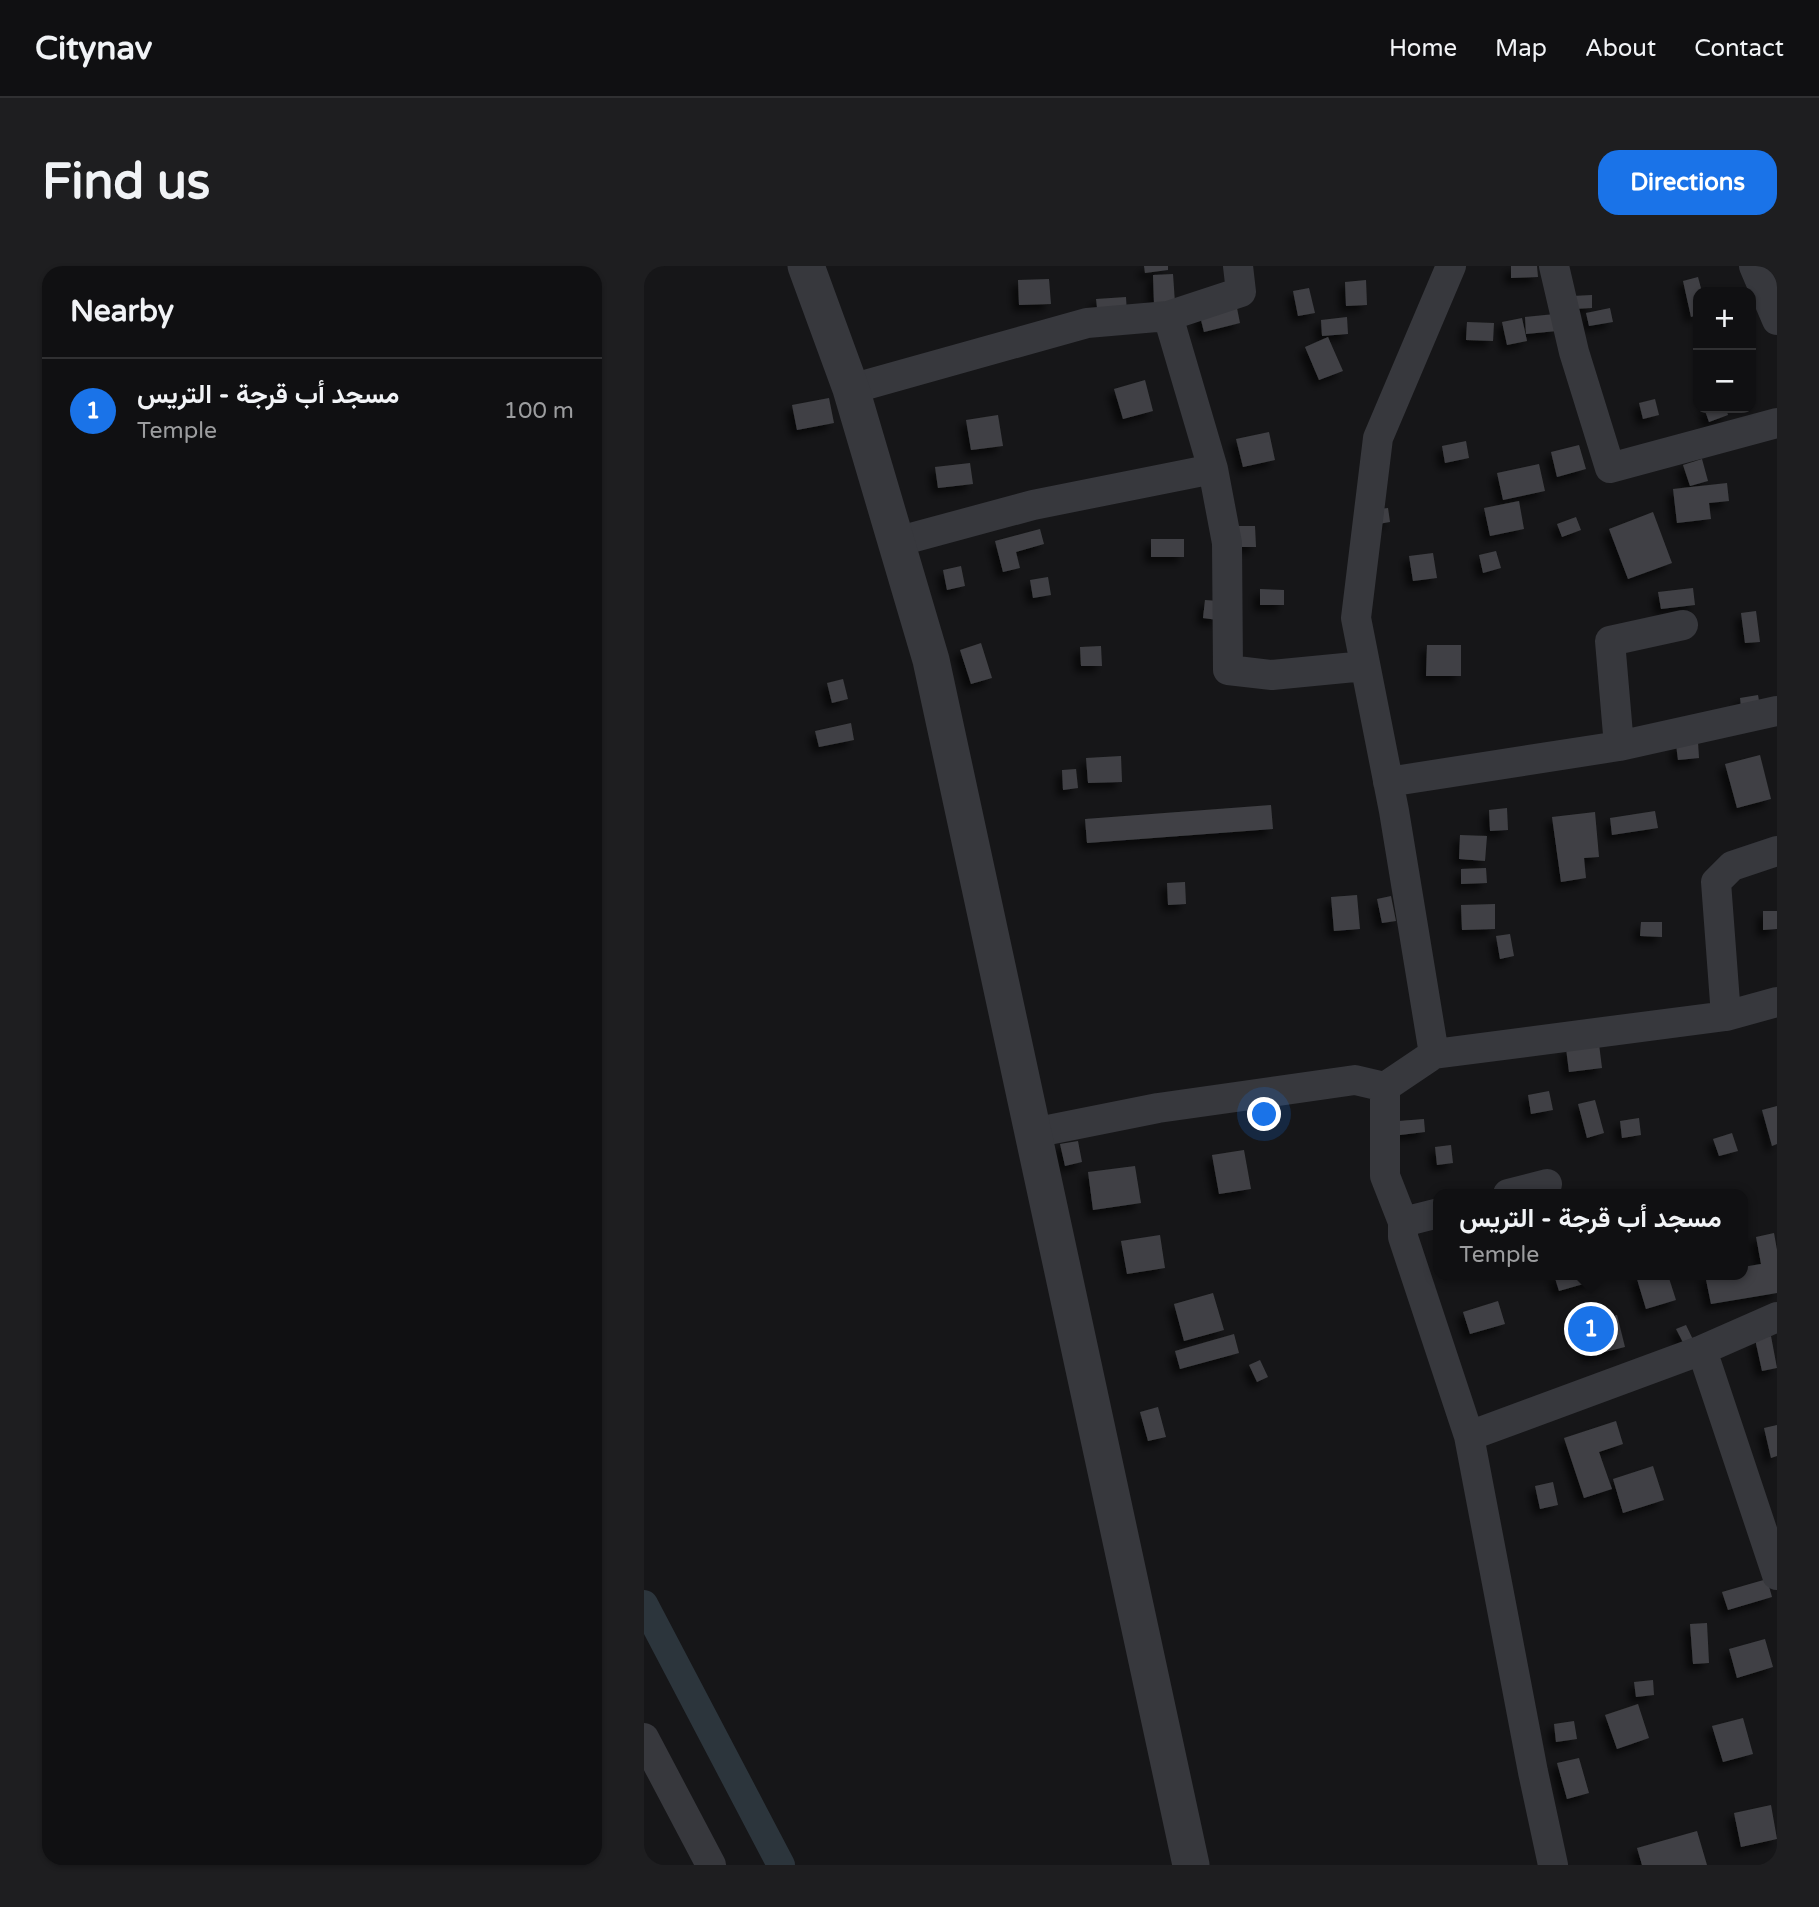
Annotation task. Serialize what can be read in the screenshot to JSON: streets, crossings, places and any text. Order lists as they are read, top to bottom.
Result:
{
  "page": {
    "header": "Citynav",
    "nav": [
      "Home",
      "Map",
      "About",
      "Contact"
    ],
    "buttons": "Directions",
    "title": "Find us",
    "heading": "Nearby",
    "map_buttons": ["+", "−"],
    "list": [
      {
        "mark": "1",
        "name": "مسجد أب قرجة - التريس",
        "note": "Temple",
        "value": "100 m"
      }
    ],
    "popup": ["مسجد أب قرجة - التريس", "Temple"],
    "pins": "1"
  }
}
